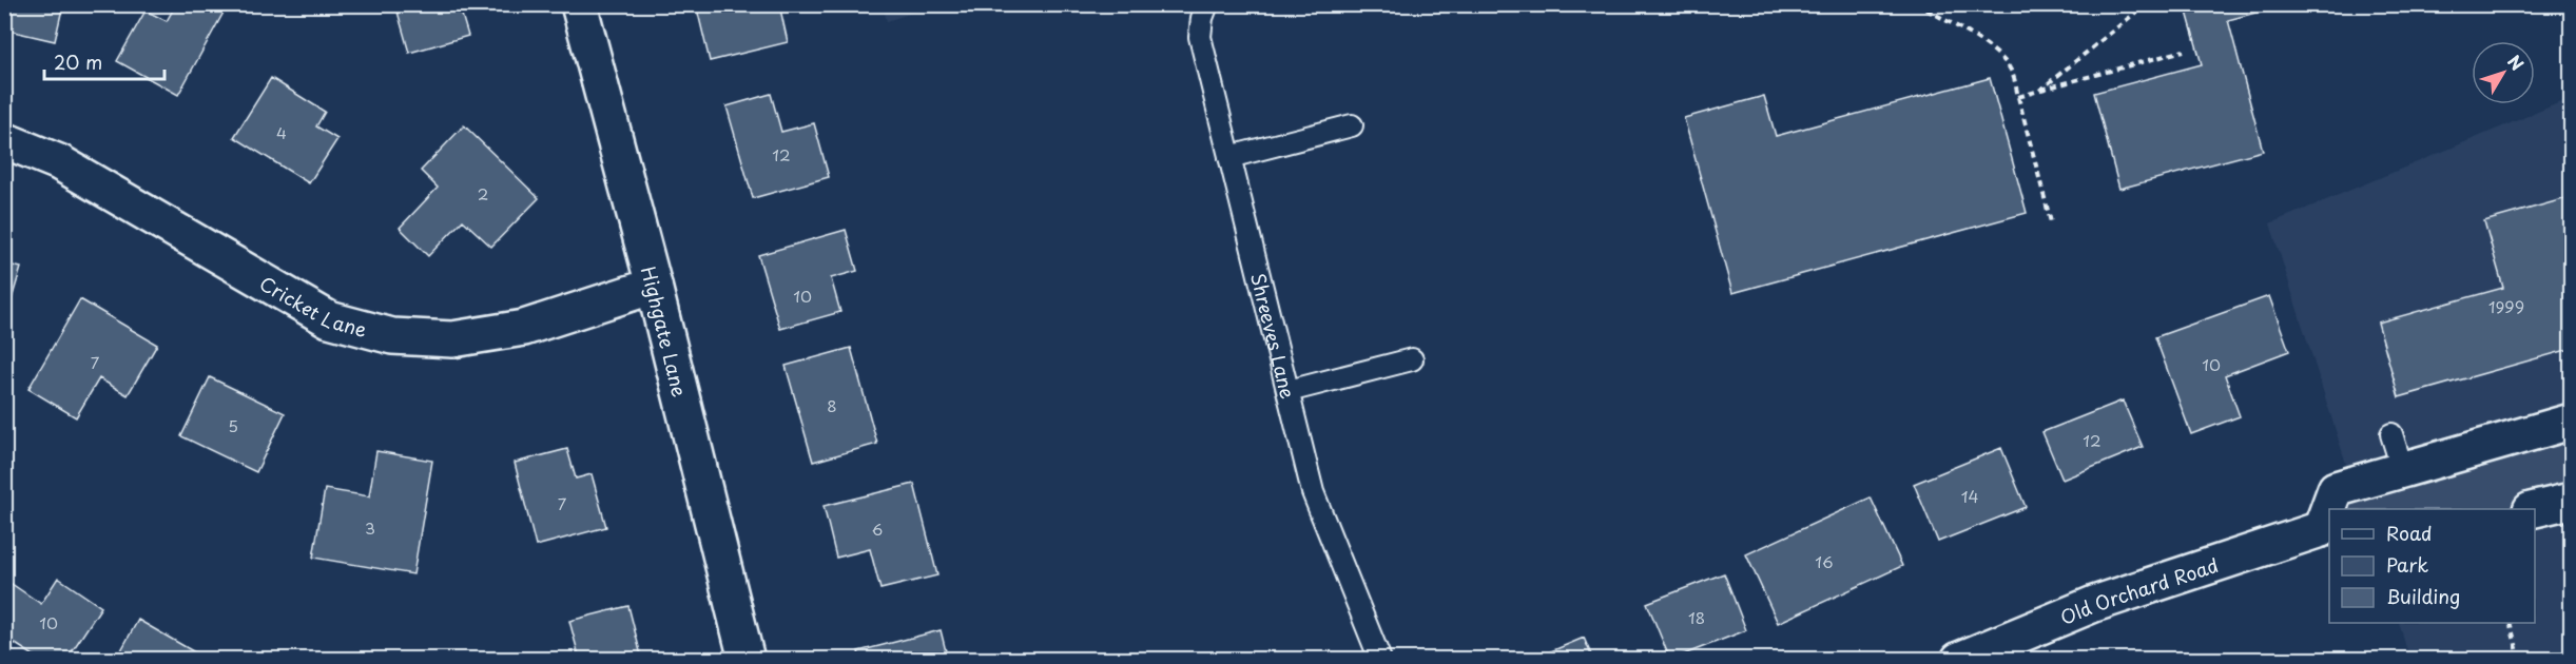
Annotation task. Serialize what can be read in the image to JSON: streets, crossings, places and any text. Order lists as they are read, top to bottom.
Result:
{
  "streets": {
    "street": ["Cricket Lane", "Highgate Lane", "Old Orchard Road"],
    "lane": ["Shreeves Lane"]
  },
  "crossings": [
    ["Cricket Lane", "Highgate Lane"]
  ],
  "house_numbers": [
    "4",
    "12",
    "2",
    "10",
    "1999",
    "7",
    "10",
    "8",
    "5",
    "12",
    "14",
    "7",
    "3",
    "6",
    "16",
    "18",
    "10"
  ],
  "legend": ["Road", "Park", "Building"],
  "scale_bar": "20 m",
  "north": "top right"
}
